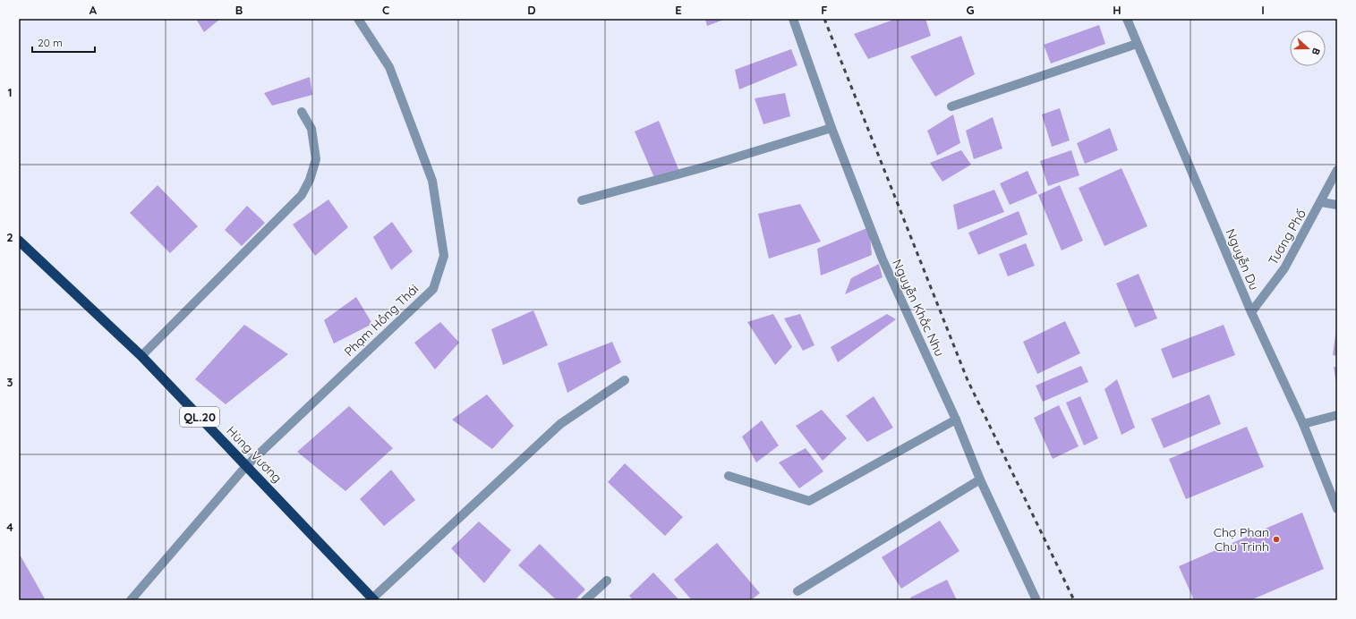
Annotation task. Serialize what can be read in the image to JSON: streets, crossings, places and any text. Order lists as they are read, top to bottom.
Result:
{
  "streets": {
    "highway": ["QL.20", "Hùng Vương"],
    "street": [
      "Tương Phố",
      "Nguyễn Du",
      "Nguyễn Khắc Nhu",
      "Phạm Hồng Thái"
    ]
  },
  "crossings": [
    ["Tương Phố", "Nguyễn Du"],
    ["Phạm Hồng Thái", "Hùng Vương"]
  ],
  "places": ["Chợ Phan Chu Trinh"],
  "scale_bar": "20 m",
  "north": "right",
  "grid": {
    "columns": [
      "A",
      "B",
      "C",
      "D",
      "E",
      "F",
      "G",
      "H",
      "I"
    ],
    "rows": [
      "1",
      "2",
      "3",
      "4"
    ]
  }
}
